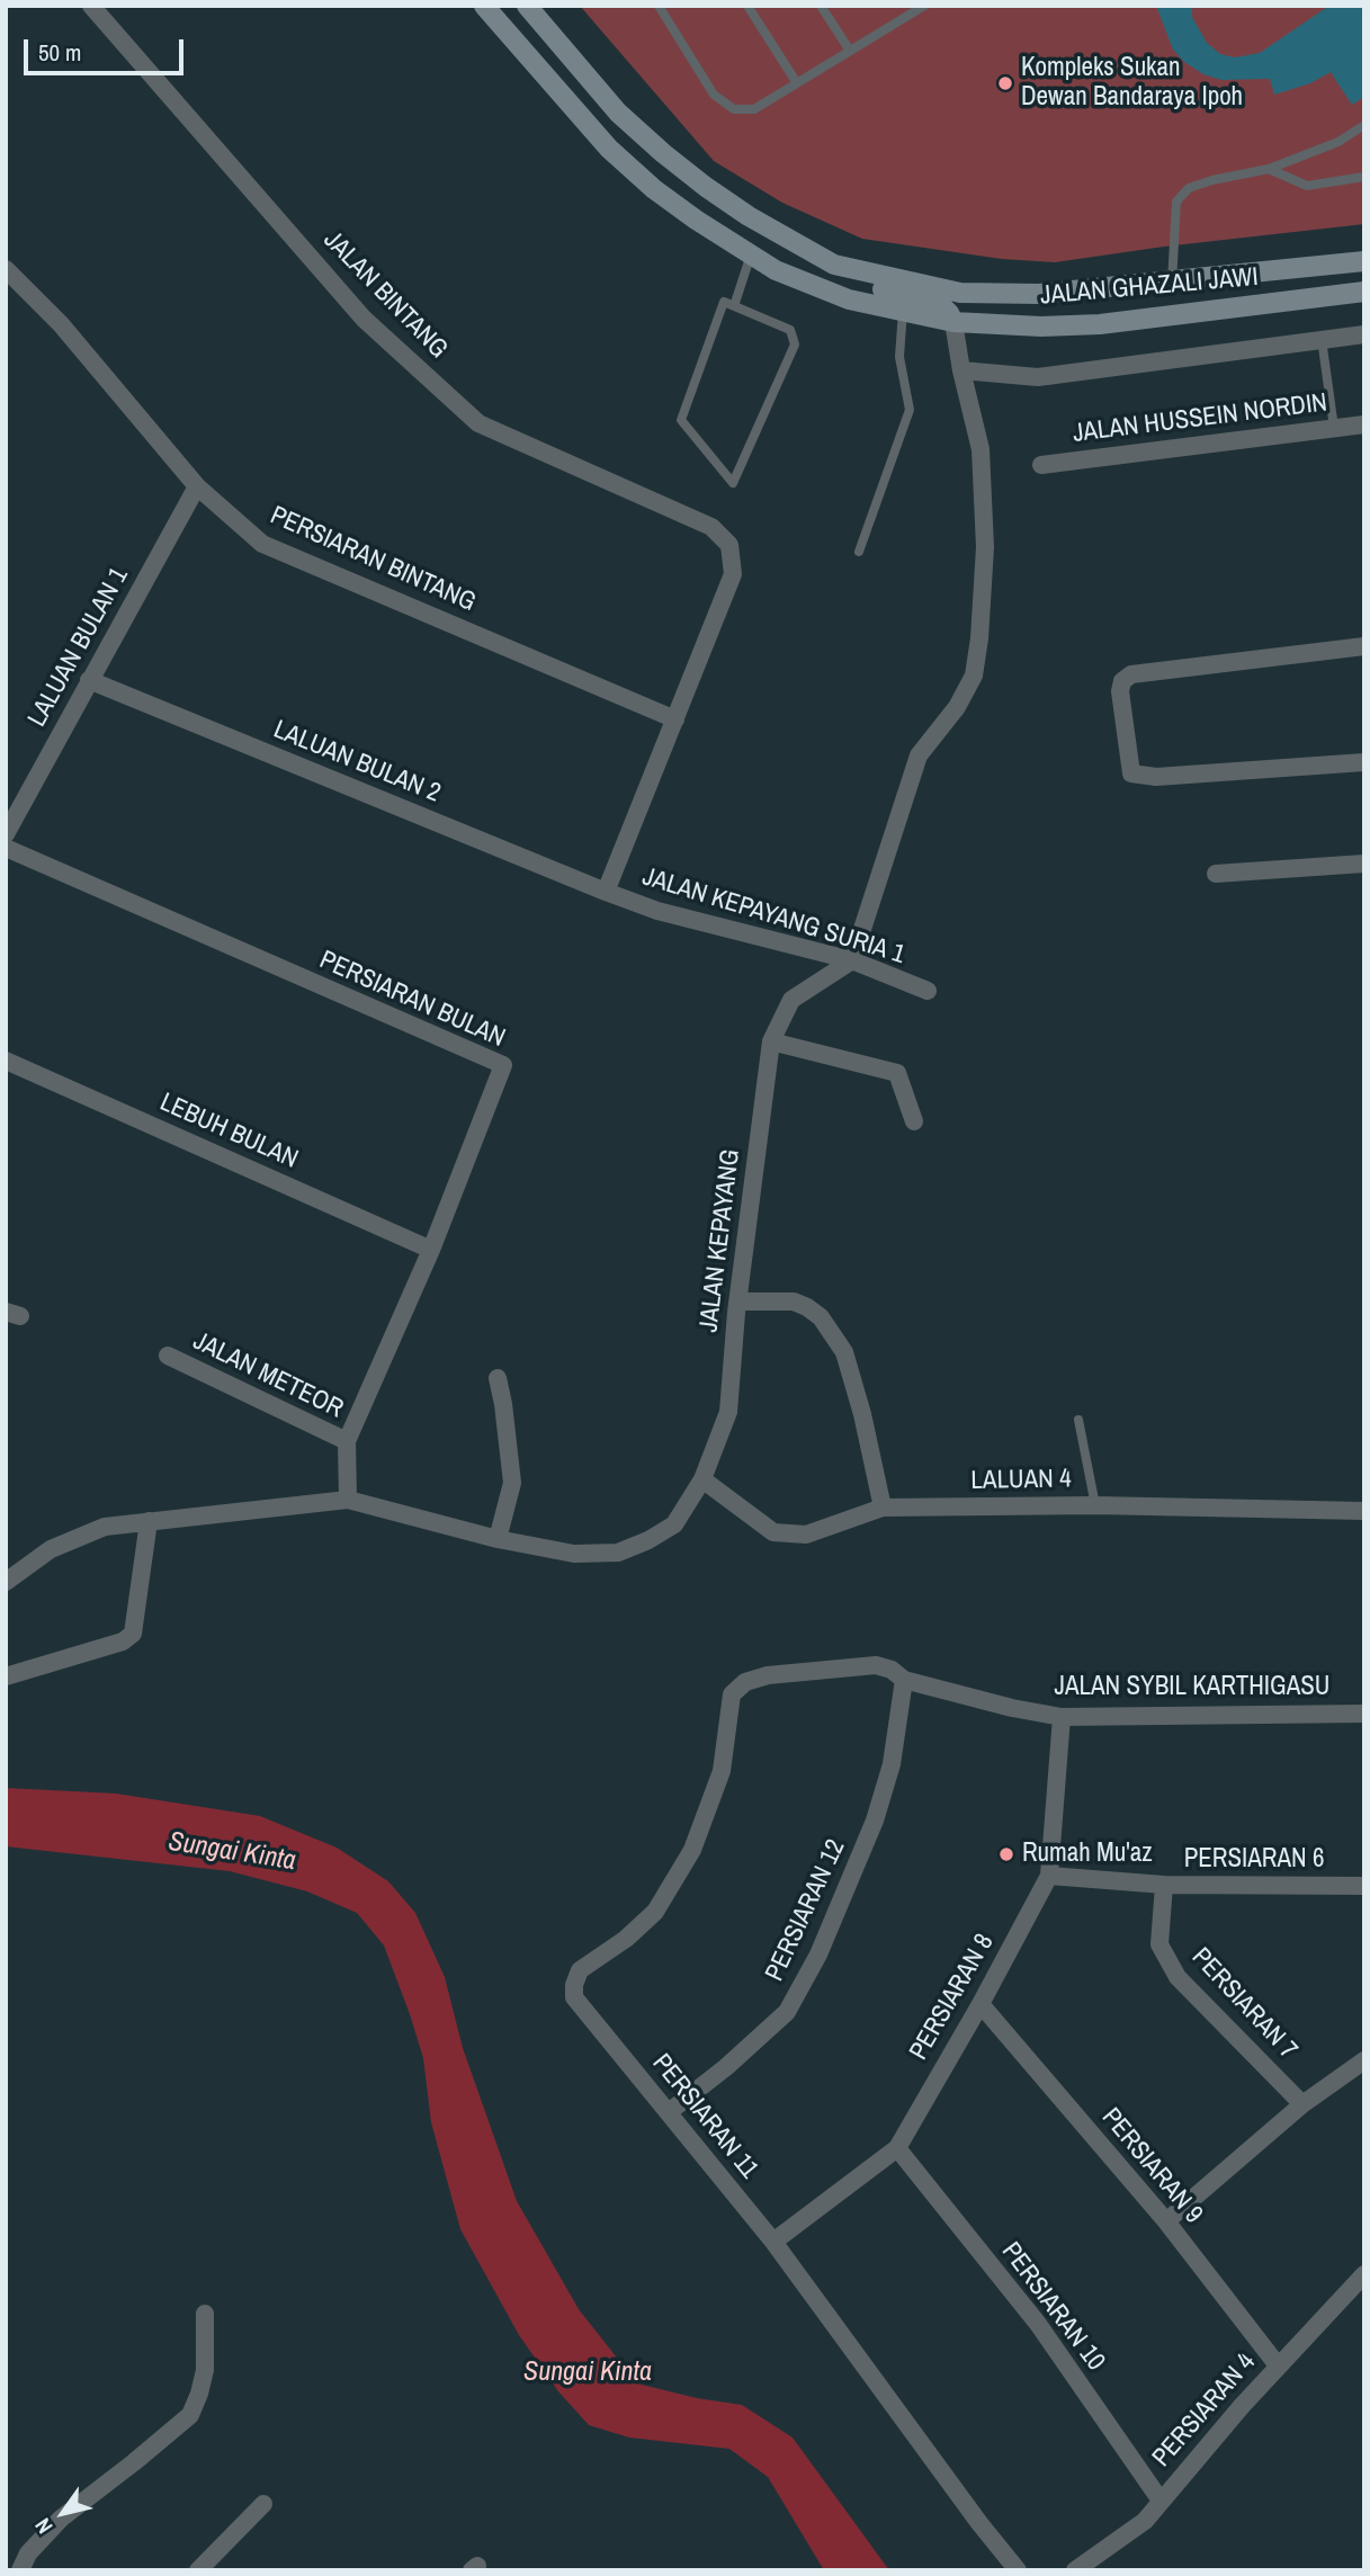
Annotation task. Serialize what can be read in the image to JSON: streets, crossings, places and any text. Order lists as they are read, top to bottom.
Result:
{
  "streets": {
    "main road": ["JALAN GHAZALI JAWI"],
    "street": [
      "JALAN BINTANG",
      "JALAN HUSSEIN NORDIN",
      "PERSIARAN BINTANG",
      "LALUAN BULAN 1",
      "LALUAN BULAN 2",
      "JALAN KEPAYANG SURIA 1",
      "PERSIARAN BULAN",
      "LEBUH BULAN",
      "JALAN KEPAYANG",
      "JALAN METEOR",
      "LALUAN 4",
      "JALAN SYBIL KARTHIGASU",
      "PERSIARAN 6",
      "PERSIARAN 12",
      "PERSIARAN 8",
      "PERSIARAN 7",
      "PERSIARAN 11",
      "PERSIARAN 9",
      "PERSIARAN 10",
      "PERSIARAN 4"
    ]
  },
  "crossings": [
    ["JALAN BINTANG", "PERSIARAN BINTANG"],
    ["PERSIARAN BINTANG", "LALUAN BULAN 1"],
    ["LALUAN BULAN 1", "LALUAN BULAN 2"],
    ["LALUAN BULAN 2", "JALAN KEPAYANG SURIA 1"],
    ["JALAN KEPAYANG SURIA 1", "JALAN KEPAYANG"],
    ["PERSIARAN BULAN", "LEBUH BULAN"],
    ["PERSIARAN BULAN", "JALAN KEPAYANG"],
    ["PERSIARAN BULAN", "JALAN METEOR"],
    ["JALAN KEPAYANG", "LALUAN 4"],
    ["JALAN SYBIL KARTHIGASU", "PERSIARAN 12"],
    ["JALAN SYBIL KARTHIGASU", "PERSIARAN 8"],
    ["JALAN SYBIL KARTHIGASU", "PERSIARAN 11"],
    ["PERSIARAN 6", "PERSIARAN 8"],
    ["PERSIARAN 6", "PERSIARAN 7"],
    ["PERSIARAN 12", "PERSIARAN 11"],
    ["PERSIARAN 8", "PERSIARAN 11"],
    ["PERSIARAN 8", "PERSIARAN 9"],
    ["PERSIARAN 8", "PERSIARAN 10"],
    ["PERSIARAN 9", "PERSIARAN 4"],
    ["PERSIARAN 10", "PERSIARAN 4"]
  ],
  "water": ["Sungai Kinta"],
  "places": ["Kompleks Sukan Dewan Bandaraya Ipoh", "Rumah Mu'az"],
  "scale_bar": "50 m",
  "north": "bottom left"
}
